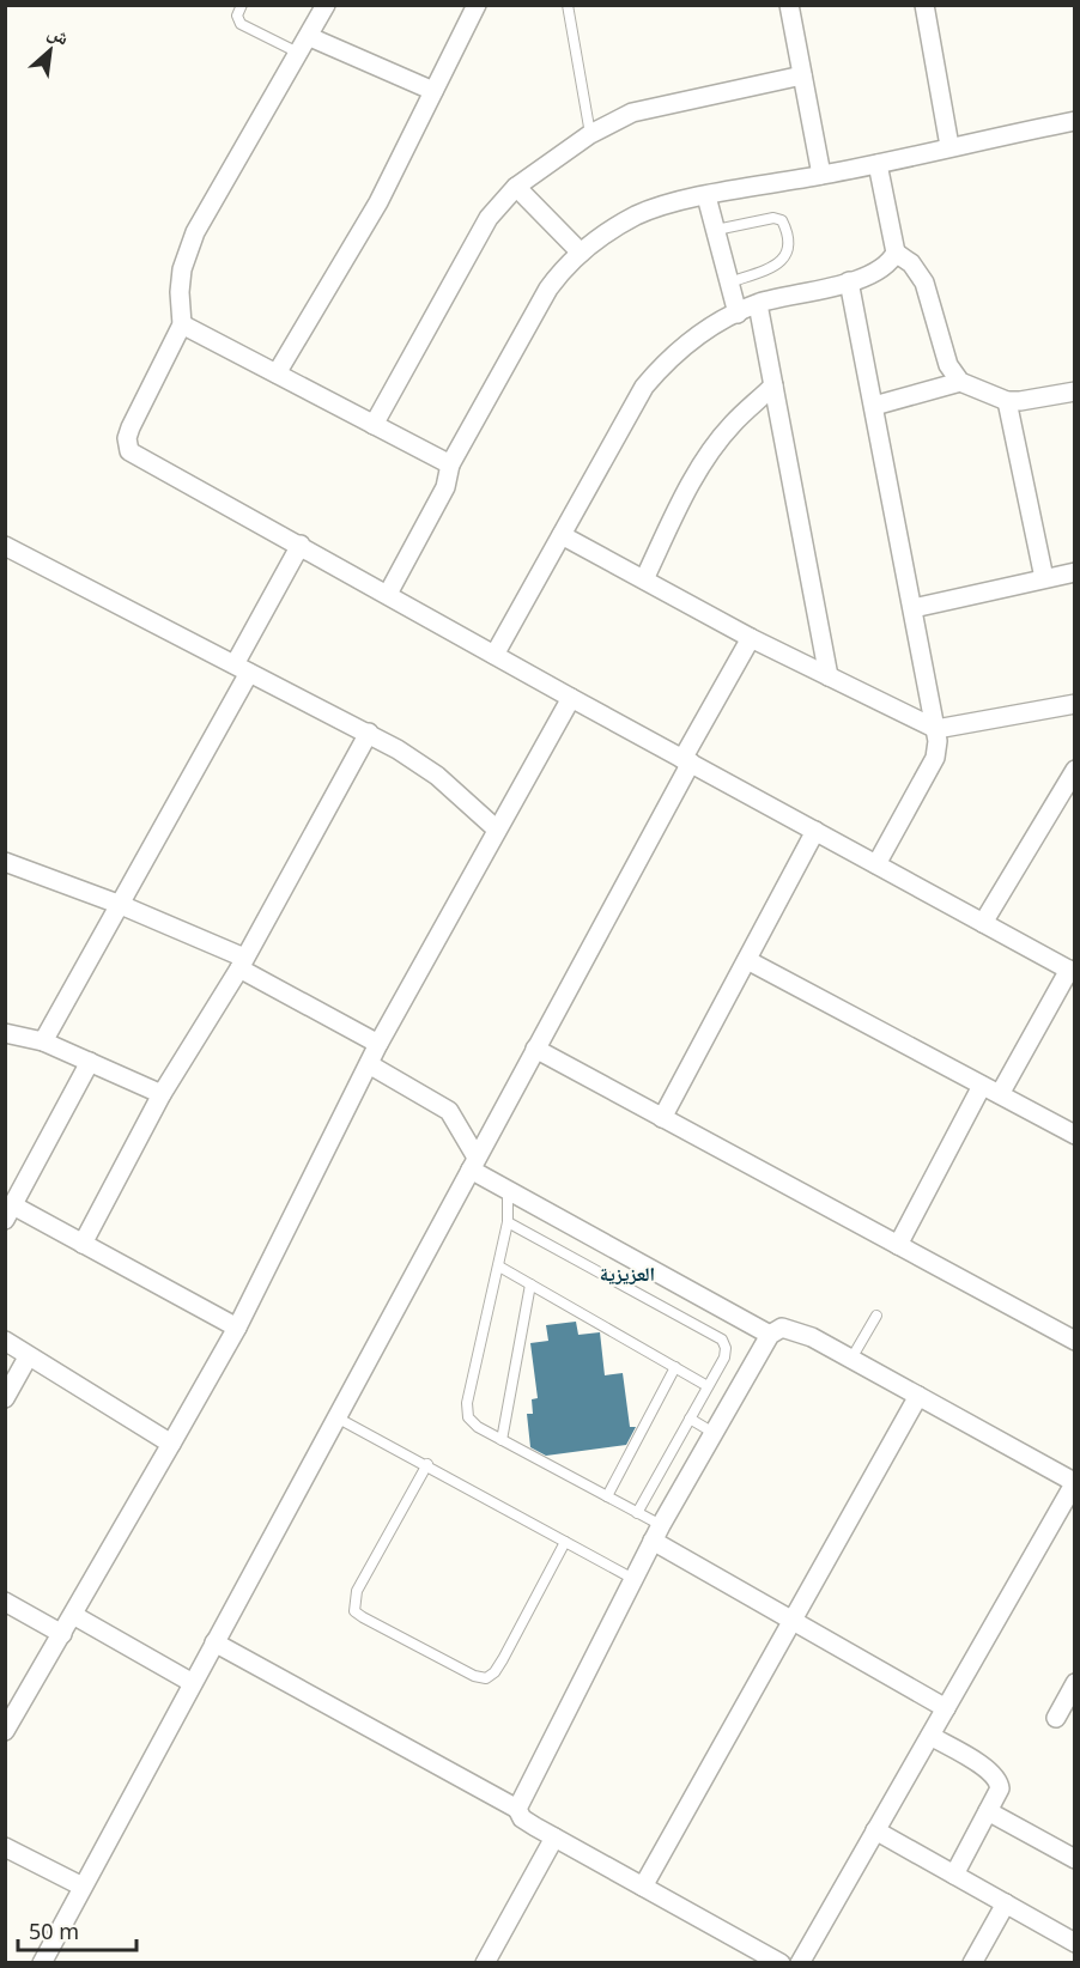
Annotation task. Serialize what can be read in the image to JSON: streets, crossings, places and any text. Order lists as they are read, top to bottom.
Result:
{
  "districts": ["العزيزية"],
  "scale_bar": "50 m",
  "north": "top right"
}
